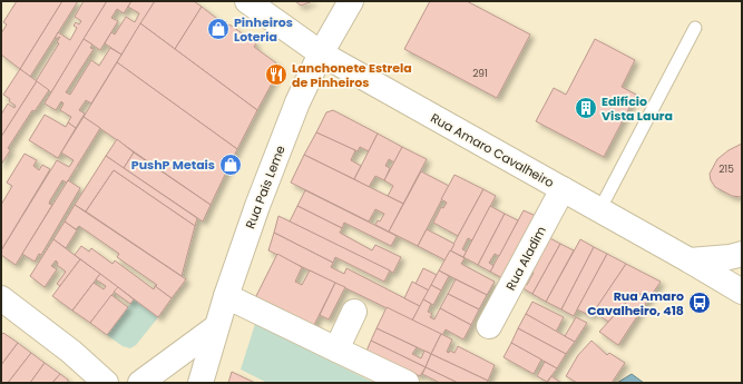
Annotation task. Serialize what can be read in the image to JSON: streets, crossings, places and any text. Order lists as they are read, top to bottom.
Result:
{
  "streets": {
    "street": ["Rua Amaro Cavalheiro", "Rua Pais Leme", "Rua Aladim"]
  },
  "crossings": [
    ["Rua Amaro Cavalheiro", "Rua Pais Leme"],
    ["Rua Amaro Cavalheiro", "Rua Aladim"]
  ],
  "places": {
    "shop": ["Pinheiros Loteria", "PushP Metais"],
    "restaurant": ["Lanchonete Estrela de Pinheiros"],
    "building": ["Edifício Vista Laura"],
    "bus stop": ["Rua Amaro Cavalheiro, 418"]
  },
  "house_numbers": ["291", "215"]
}
